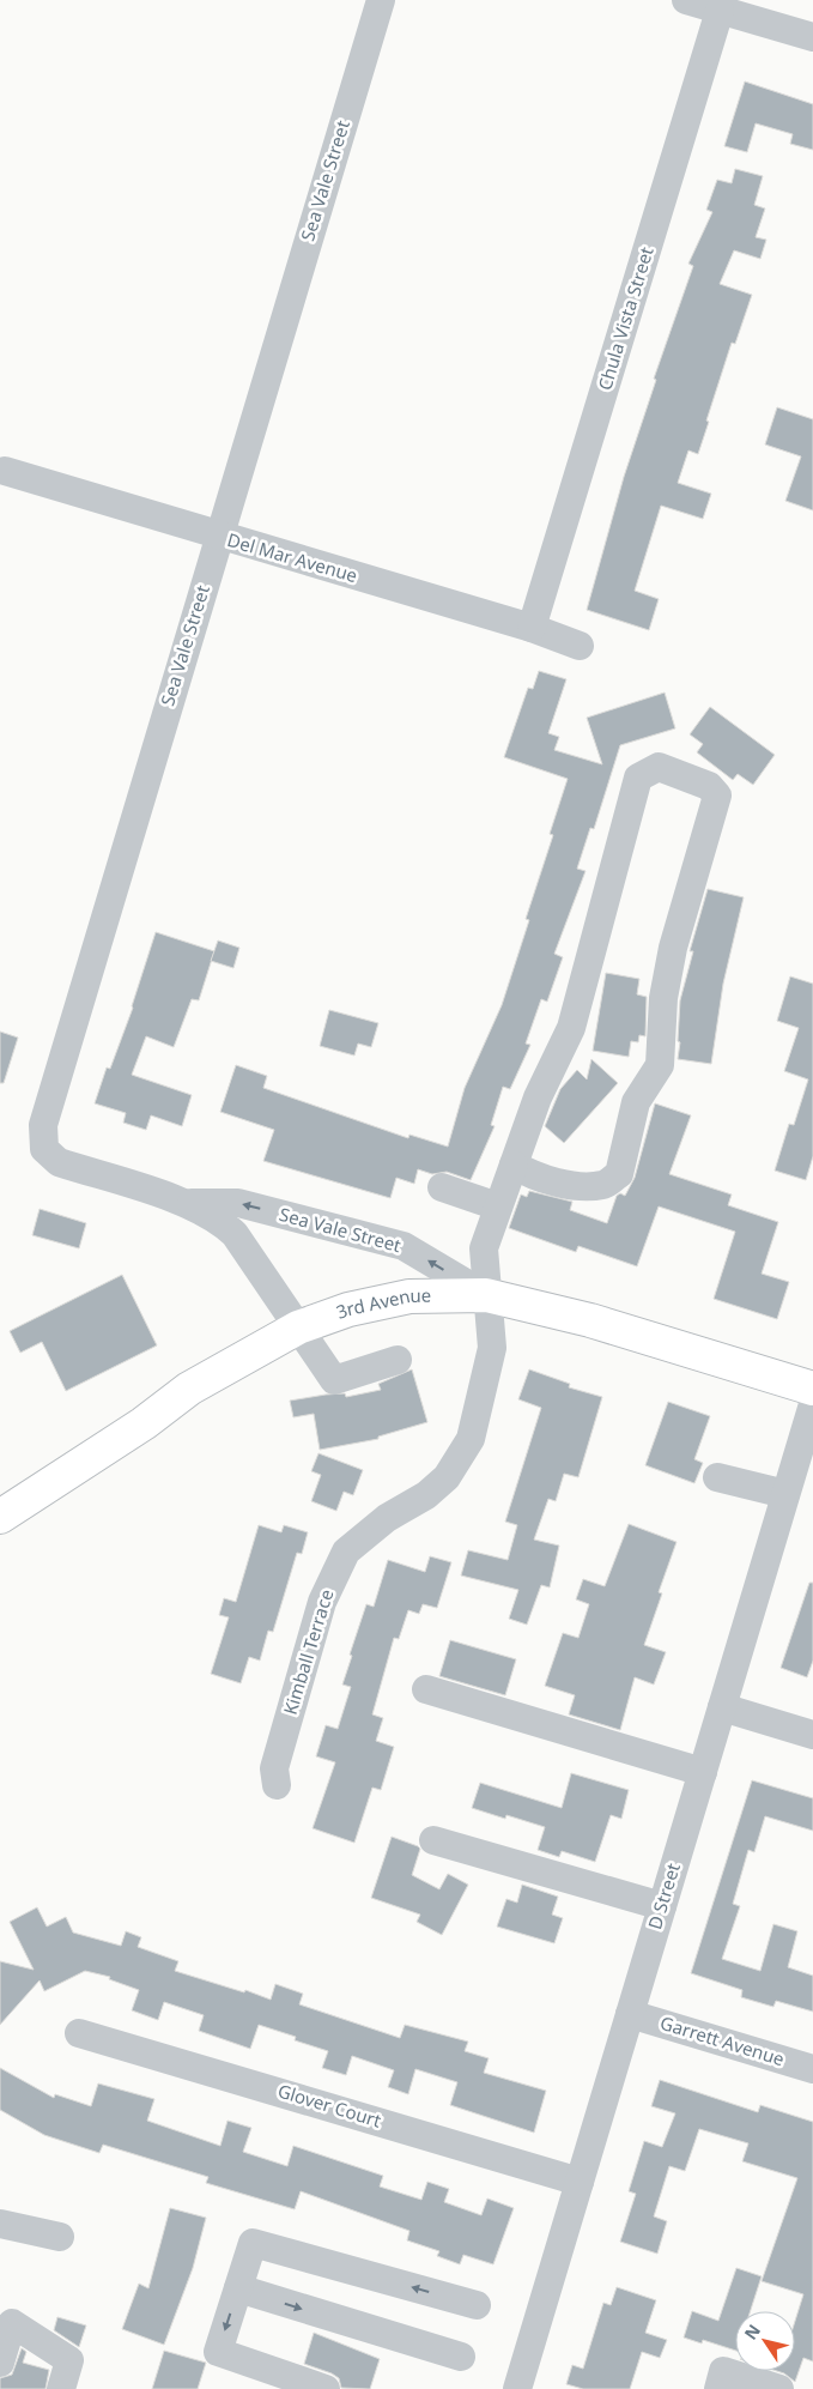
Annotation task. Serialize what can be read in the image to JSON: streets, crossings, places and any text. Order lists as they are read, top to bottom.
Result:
{
  "streets": {
    "main road": ["3rd Avenue"],
    "street": [
      "Sea Vale Street",
      "Chula Vista Street",
      "Del Mar Avenue",
      "Kimball Terrace",
      "D Street",
      "Garrett Avenue",
      "Glover Court"
    ]
  },
  "crossings": [
    ["Sea Vale Street", "Del Mar Avenue"],
    ["Sea Vale Street", "3rd Avenue"],
    ["Sea Vale Street", "Kimball Terrace"],
    ["Chula Vista Street", "Del Mar Avenue"],
    ["3rd Avenue", "Kimball Terrace"],
    ["D Street", "Garrett Avenue"],
    ["D Street", "Glover Court"]
  ],
  "north": "top left"
}
